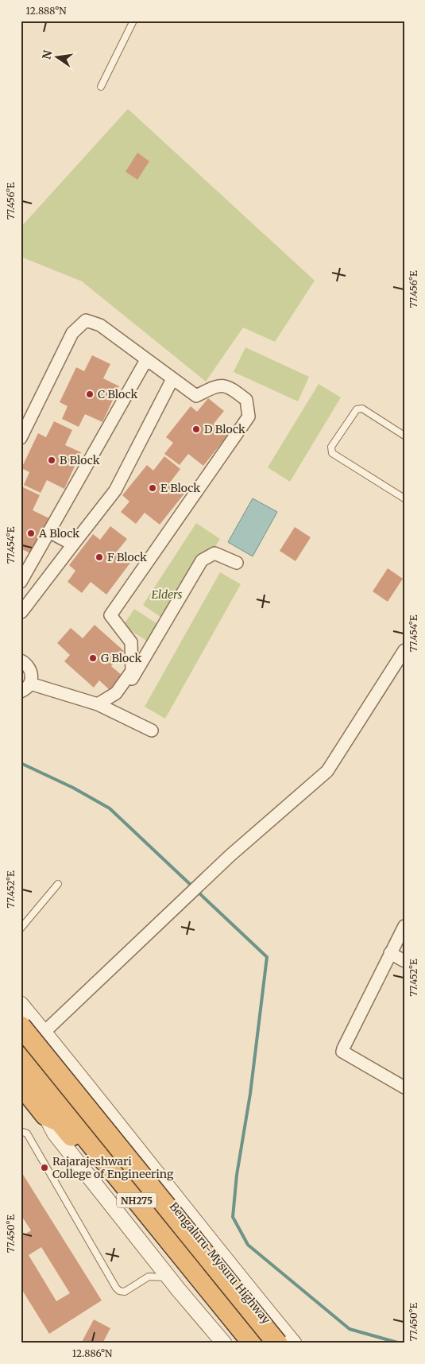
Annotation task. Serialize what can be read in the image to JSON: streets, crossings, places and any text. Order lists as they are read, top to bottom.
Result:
{
  "streets": {
    "highway": ["NH275", "Bengaluru-Mysuru Highway"]
  },
  "crossings": [
    ["NH275", "Bengaluru-Mysuru Highway"]
  ],
  "parks": ["Elders"],
  "places": [
    "C Block",
    "D Block",
    "B Block",
    "E Block",
    "A Block",
    "F Block",
    "G Block",
    "Rajarajeshwari College of Engineering"
  ],
  "north": "left",
  "coordinates": [
    "12.888°N",
    "77.456°E",
    "77.454°E",
    "77.452°E",
    "77.450°E",
    "12.886°N"
  ]
}
